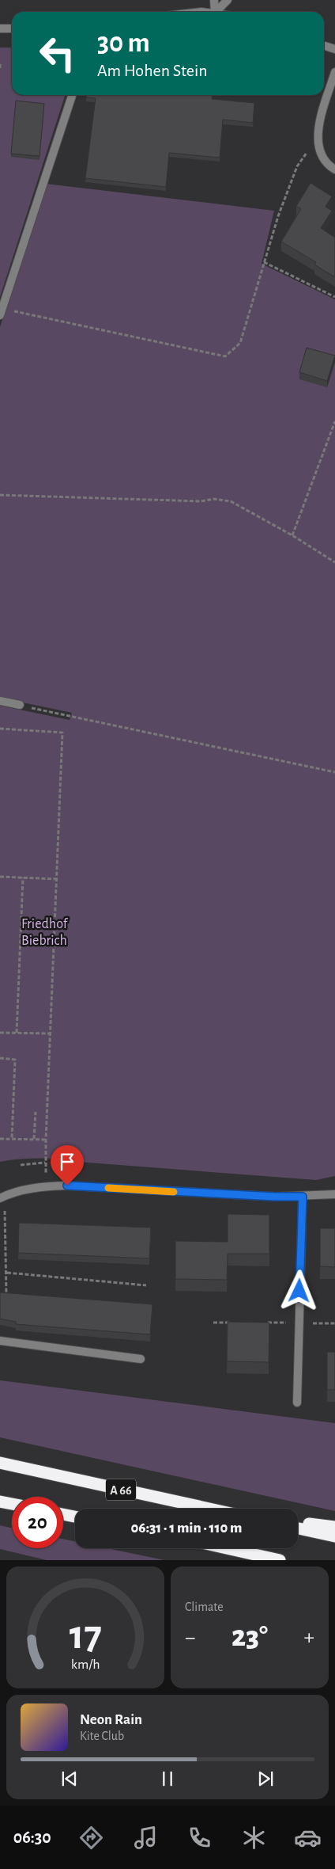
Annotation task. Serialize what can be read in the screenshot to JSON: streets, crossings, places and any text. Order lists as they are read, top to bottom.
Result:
{
  "streets": {
    "highway": ["A 66"]
  },
  "parks": ["Friedhof Biebrich"],
  "page": {
    "turn": ["30 m", "Am Hohen Stein"],
    "limit": "20",
    "trip": "06:31 · 1 min · 110 m",
    "tile": "Climate",
    "heat": ["−", "23°", "+"],
    "song": ["Neon Rain", "Kite Club"],
    "tabs": "06:30",
    "gauge": ["17", "km/h"]
  }
}
